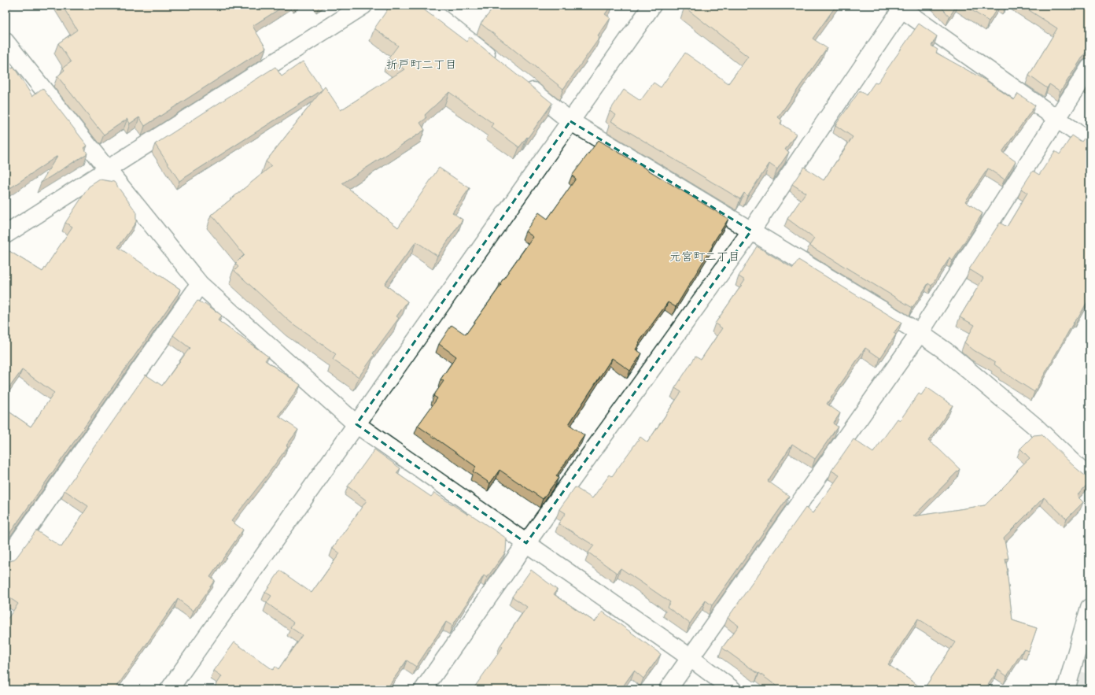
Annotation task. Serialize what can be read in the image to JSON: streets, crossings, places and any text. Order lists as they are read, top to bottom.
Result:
{
  "districts": ["折戸町二丁目", "元宮町二丁目"]
}
